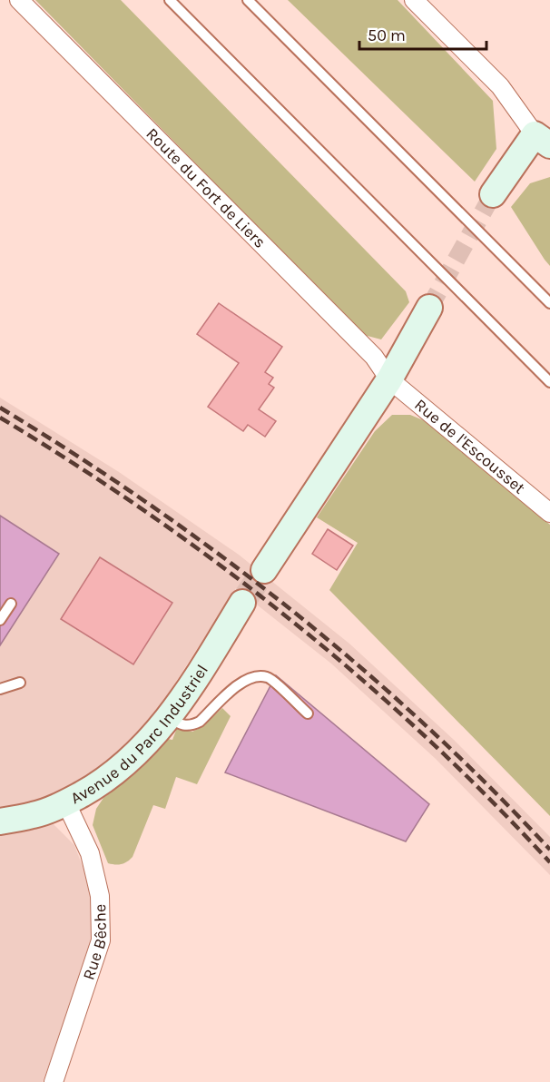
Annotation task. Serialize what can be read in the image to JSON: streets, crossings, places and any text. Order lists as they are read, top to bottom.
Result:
{
  "streets": {
    "street": [
      "Route du Fort de Liers",
      "Rue de l'Escousset",
      "Avenue du Parc Industriel",
      "Rue Bêche"
    ]
  },
  "crossings": [
    ["Route du Fort de Liers", "Rue de l'Escousset"],
    ["Avenue du Parc Industriel", "Rue Bêche"]
  ],
  "scale_bar": "50 m"
}
